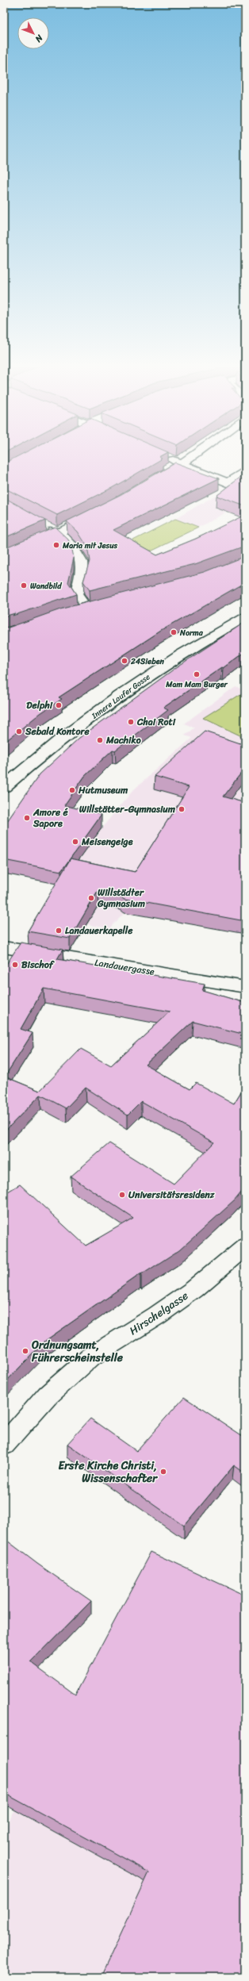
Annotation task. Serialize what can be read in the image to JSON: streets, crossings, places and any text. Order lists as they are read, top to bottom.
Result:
{
  "streets": {
    "street": ["Innere Laufer Gasse", "Landauergasse", "Hirschelgasse"]
  },
  "places": [
    "Maria mit Jesus",
    "Wandbild",
    "Norma",
    "24Sieben",
    "Mam Mam Burger",
    "Delphi",
    "Chai Roti",
    "Sebald Kontore",
    "Machiko",
    "Hutmuseum",
    "Willstätter-Gymnasium",
    "Amore é Sapore",
    "Meisengeige",
    "Willstädter Gymnasium",
    "Landauerkapelle",
    "Bischof",
    "Universitätsresidenz",
    "Ordnungsamt, Führerscheinstelle",
    "Erste Kirche Christi, Wissenschafter"
  ],
  "north": "bottom right"
}
